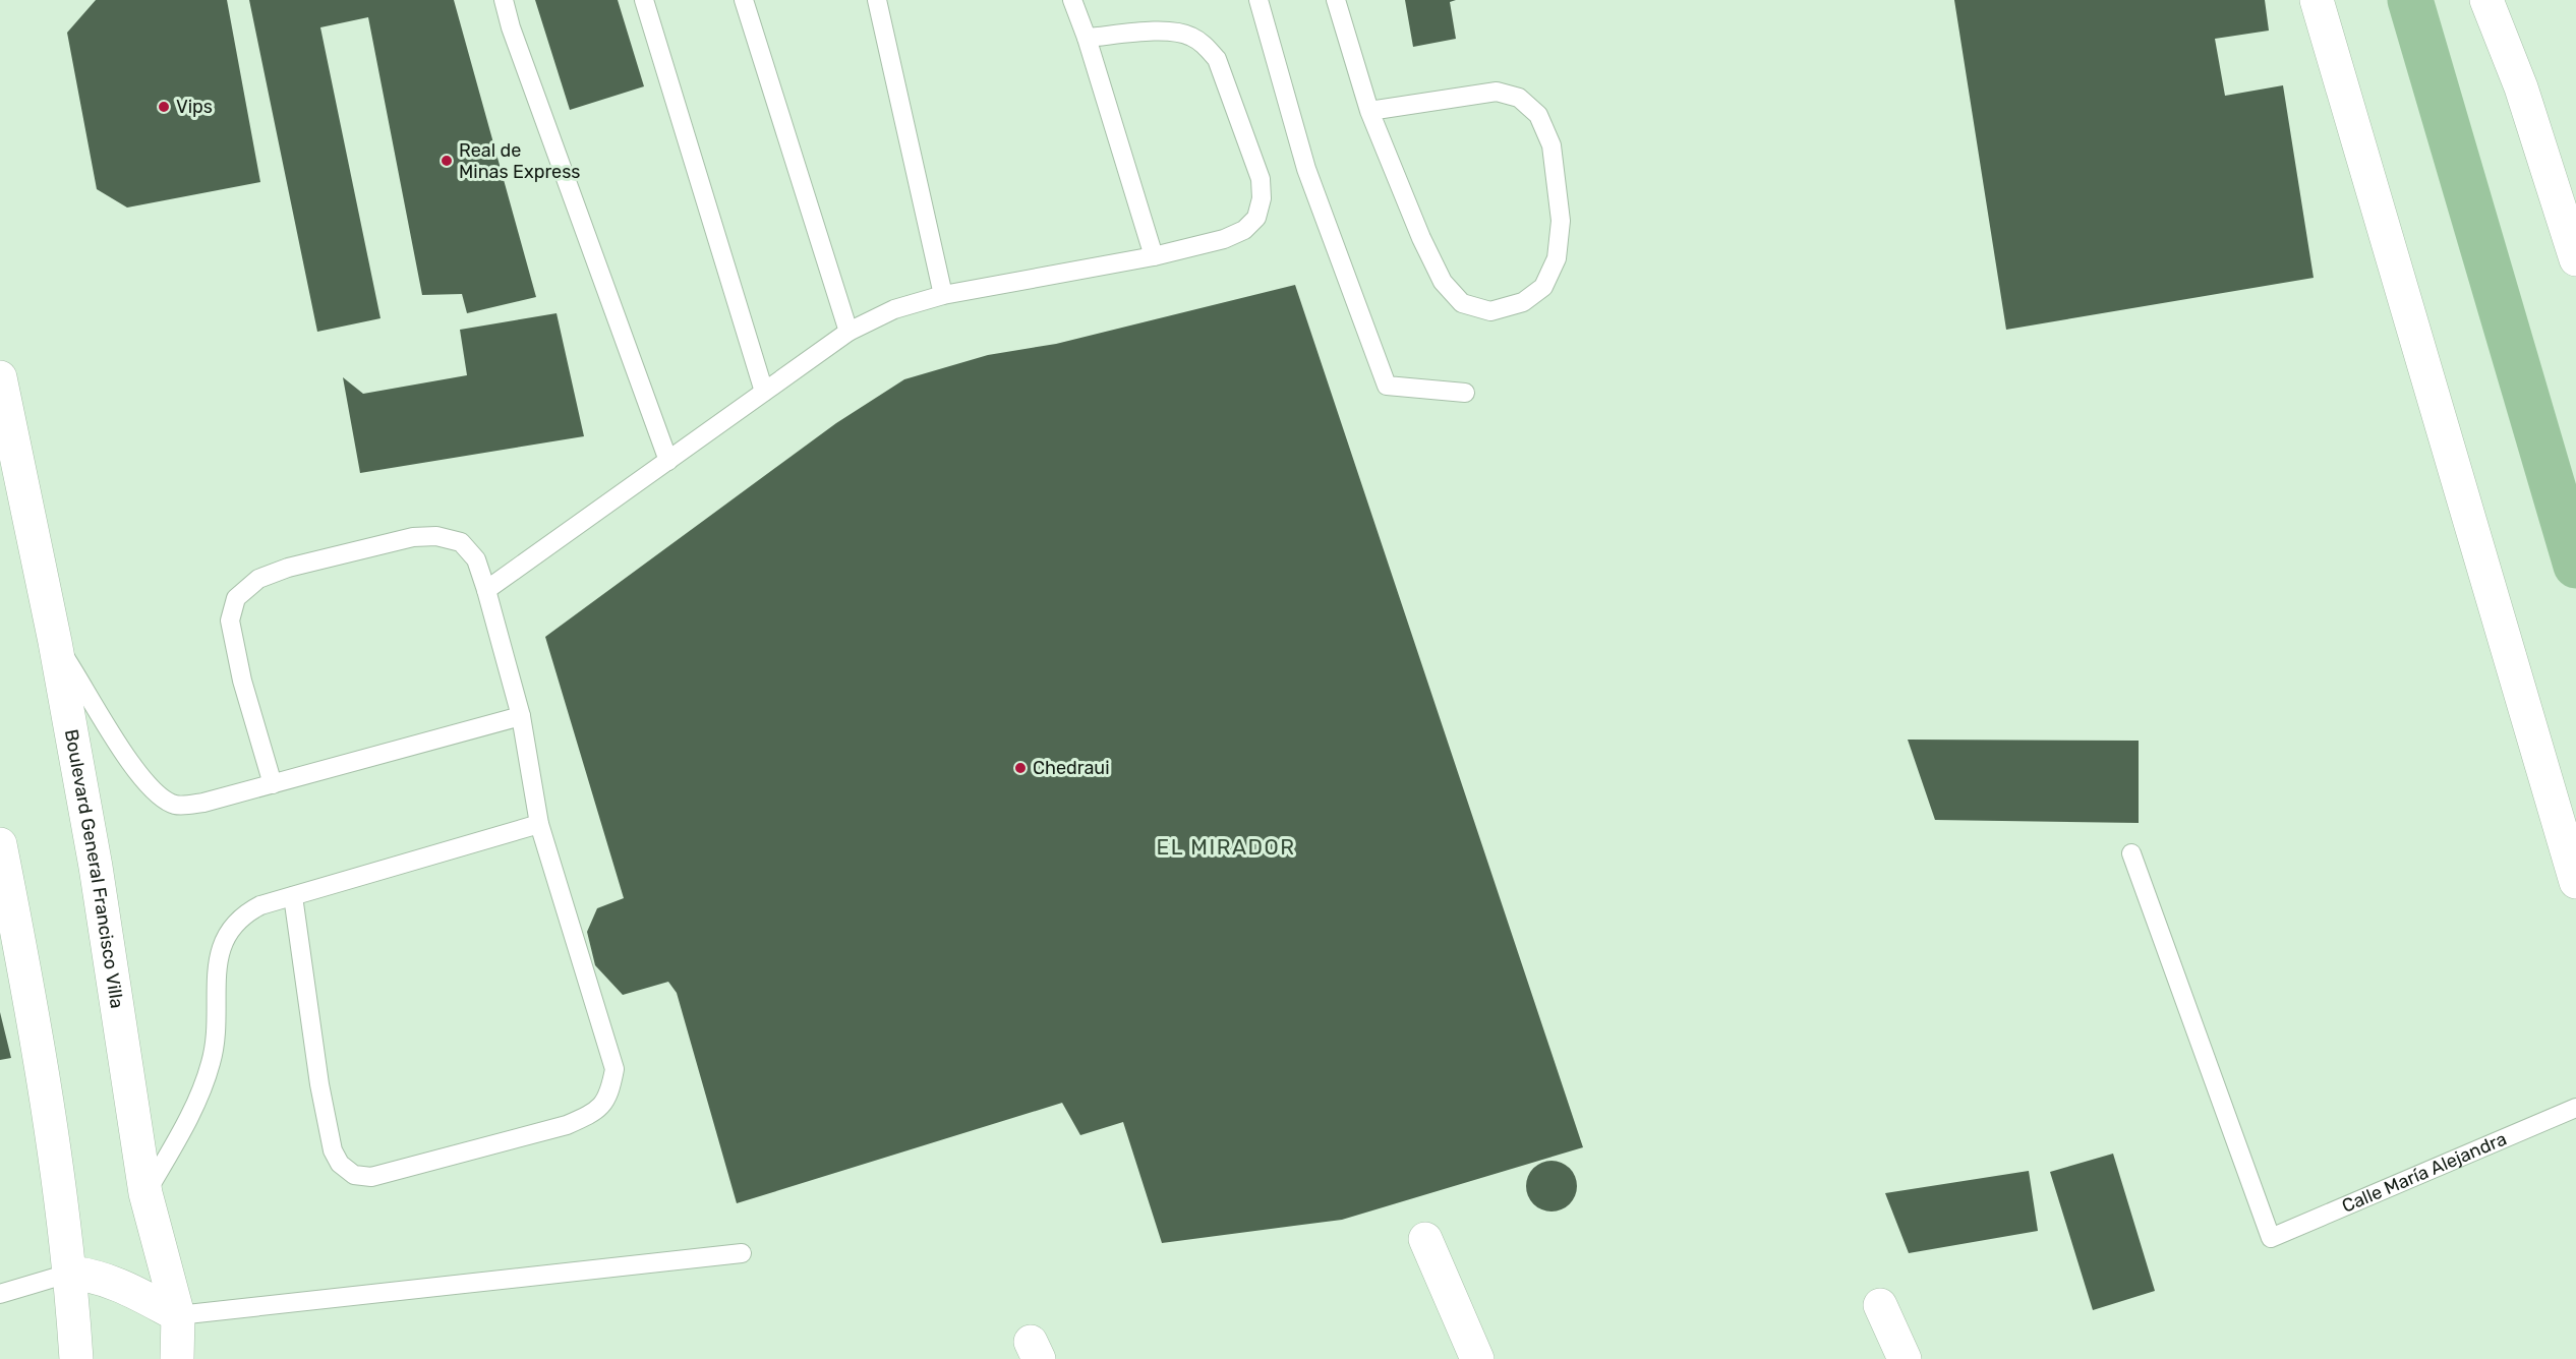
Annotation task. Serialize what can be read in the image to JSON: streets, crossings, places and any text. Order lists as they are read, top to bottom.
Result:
{
  "streets": {
    "main road": ["Boulevard General Francisco Villa"],
    "lane": ["Calle María Alejandra"]
  },
  "districts": ["EL MIRADOR"],
  "places": ["Vips", "Real de Minas Express", "Chedraui"]
}
